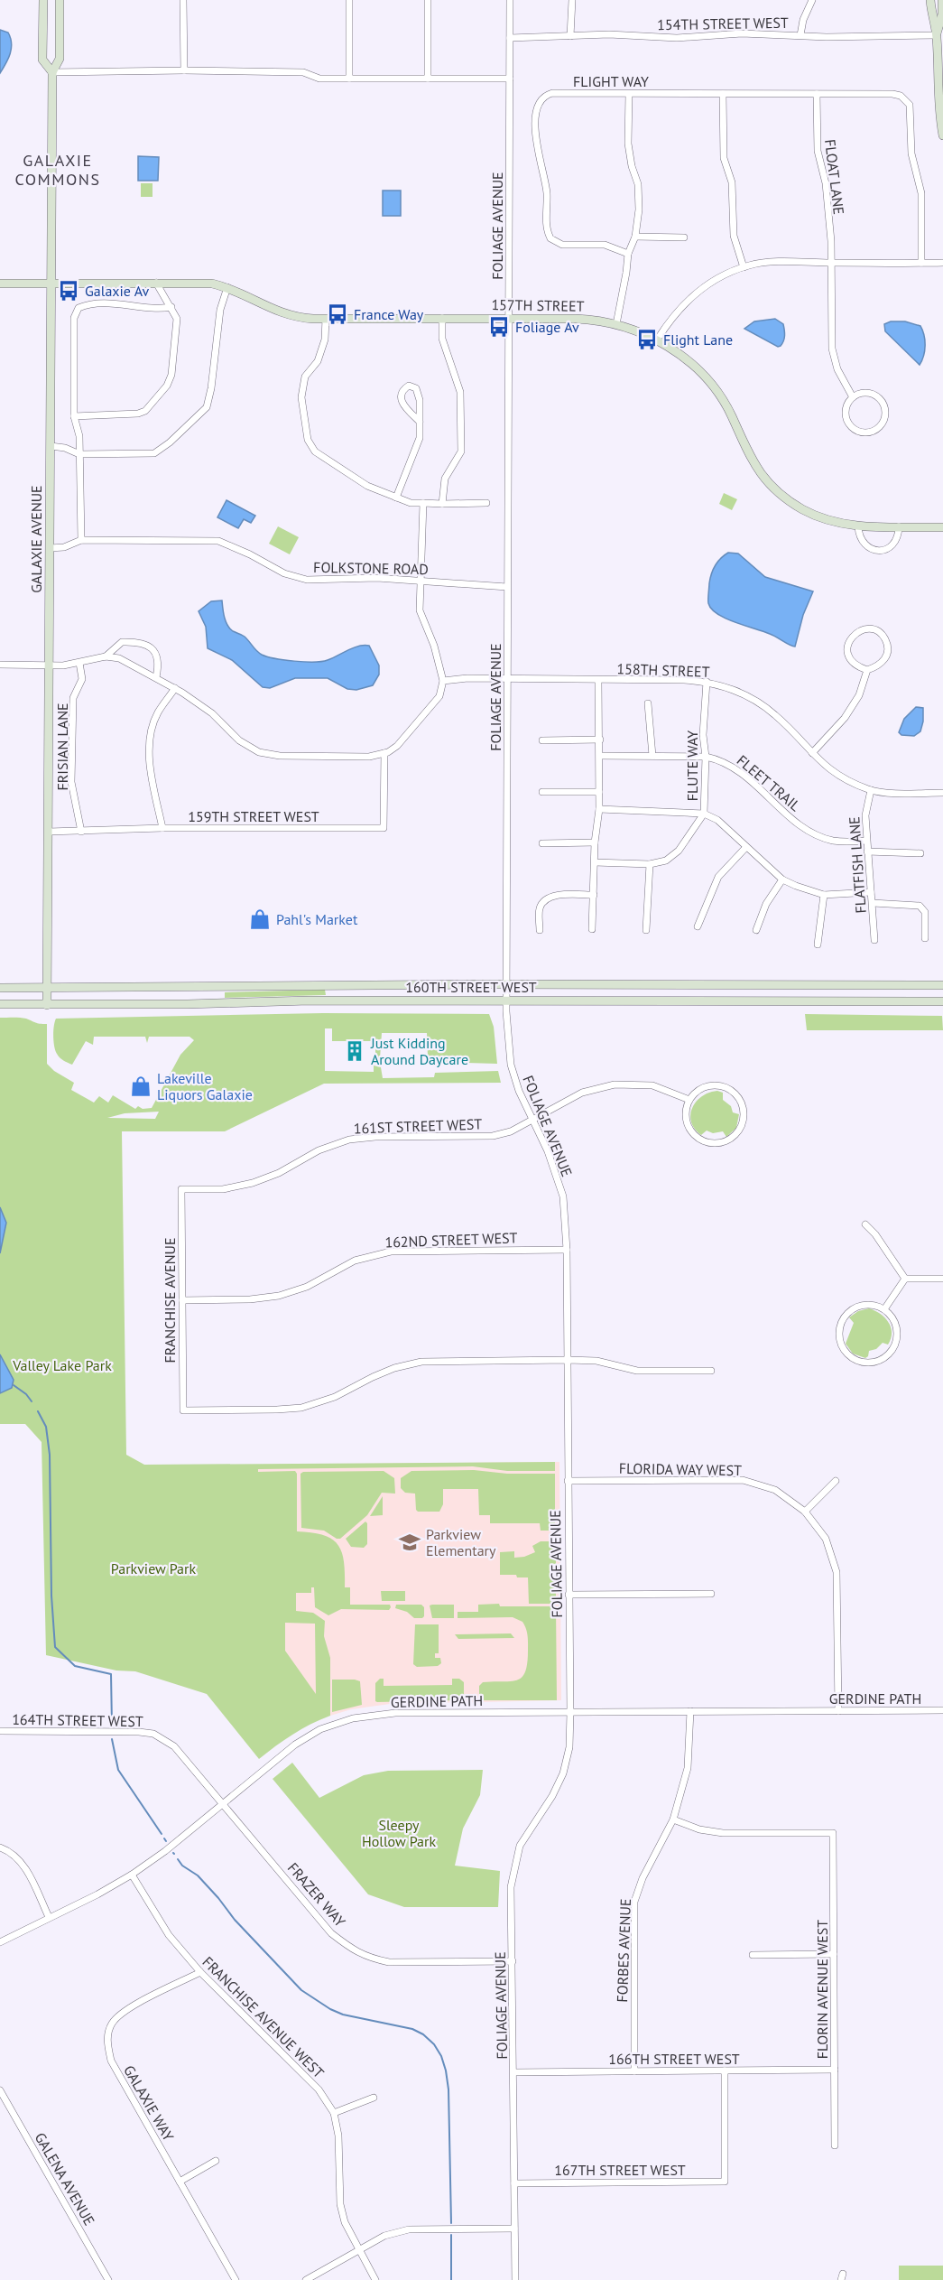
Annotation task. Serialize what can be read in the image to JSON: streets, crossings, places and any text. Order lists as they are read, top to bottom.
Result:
{
  "streets": {
    "street": [
      "154TH STREET WEST",
      "FLIGHT WAY",
      "FLOAT LANE",
      "FOLIAGE AVENUE",
      "157TH STREET",
      "GALAXIE AVENUE",
      "FOLKSTONE ROAD",
      "158TH STREET",
      "FRISIAN LANE",
      "FLUTE WAY",
      "FLEET TRAIL",
      "159TH STREET WEST",
      "FLATFISH LANE",
      "160TH STREET WEST",
      "161ST STREET WEST",
      "162ND STREET WEST",
      "FRANCHISE AVENUE",
      "FLORIDA WAY WEST",
      "GERDINE PATH",
      "164TH STREET WEST",
      "FRAZER WAY",
      "FORBES AVENUE",
      "FLORIN AVENUE WEST",
      "FRANCHISE AVENUE WEST",
      "166TH STREET WEST",
      "GALAXIE WAY",
      "167TH STREET WEST",
      "GALENA AVENUE"
    ]
  },
  "crossings": [
    ["154TH STREET WEST", "FOLIAGE AVENUE"],
    ["FLIGHT WAY", "FLOAT LANE"],
    ["FOLIAGE AVENUE", "157TH STREET"],
    ["FOLIAGE AVENUE", "FOLKSTONE ROAD"],
    ["FOLIAGE AVENUE", "158TH STREET"],
    ["FOLIAGE AVENUE", "160TH STREET WEST"],
    ["FOLIAGE AVENUE", "161ST STREET WEST"],
    ["FOLIAGE AVENUE", "162ND STREET WEST"],
    ["FOLIAGE AVENUE", "FRANCHISE AVENUE"],
    ["FOLIAGE AVENUE", "FLORIDA WAY WEST"],
    ["FOLIAGE AVENUE", "GERDINE PATH"],
    ["FOLIAGE AVENUE", "FRAZER WAY"],
    ["FOLIAGE AVENUE", "166TH STREET WEST"],
    ["FOLIAGE AVENUE", "167TH STREET WEST"],
    ["157TH STREET", "GALAXIE AVENUE"],
    ["GALAXIE AVENUE", "FOLKSTONE ROAD"],
    ["GALAXIE AVENUE", "159TH STREET WEST"],
    ["GALAXIE AVENUE", "160TH STREET WEST"],
    ["158TH STREET", "FLUTE WAY"],
    ["158TH STREET", "FLATFISH LANE"],
    ["FRISIAN LANE", "159TH STREET WEST"],
    ["FLUTE WAY", "FLEET TRAIL"],
    ["FLEET TRAIL", "FLATFISH LANE"],
    ["161ST STREET WEST", "FRANCHISE AVENUE"],
    ["162ND STREET WEST", "FRANCHISE AVENUE"],
    ["FLORIDA WAY WEST", "GERDINE PATH"],
    ["GERDINE PATH", "164TH STREET WEST"],
    ["GERDINE PATH", "FRAZER WAY"],
    ["GERDINE PATH", "FORBES AVENUE"],
    ["GERDINE PATH", "FRANCHISE AVENUE WEST"],
    ["164TH STREET WEST", "FRAZER WAY"],
    ["FORBES AVENUE", "FLORIN AVENUE WEST"],
    ["FORBES AVENUE", "166TH STREET WEST"],
    ["FLORIN AVENUE WEST", "166TH STREET WEST"],
    ["FRANCHISE AVENUE WEST", "GALAXIE WAY"],
    ["166TH STREET WEST", "167TH STREET WEST"]
  ],
  "districts": ["GALAXIE COMMONS"],
  "parks": ["Valley Lake Park", "Parkview Park", "Sleepy Hollow Park"],
  "places": {
    "bus stop": [
      "Galaxie Av",
      "France Way",
      "Foliage Av",
      "Flight Lane"
    ],
    "shop": ["Pahl's Market", "Lakeville Liquors Galaxie"],
    "building": ["Just Kidding Around Daycare"],
    "school or university": ["Parkview Elementary"]
  }
}
